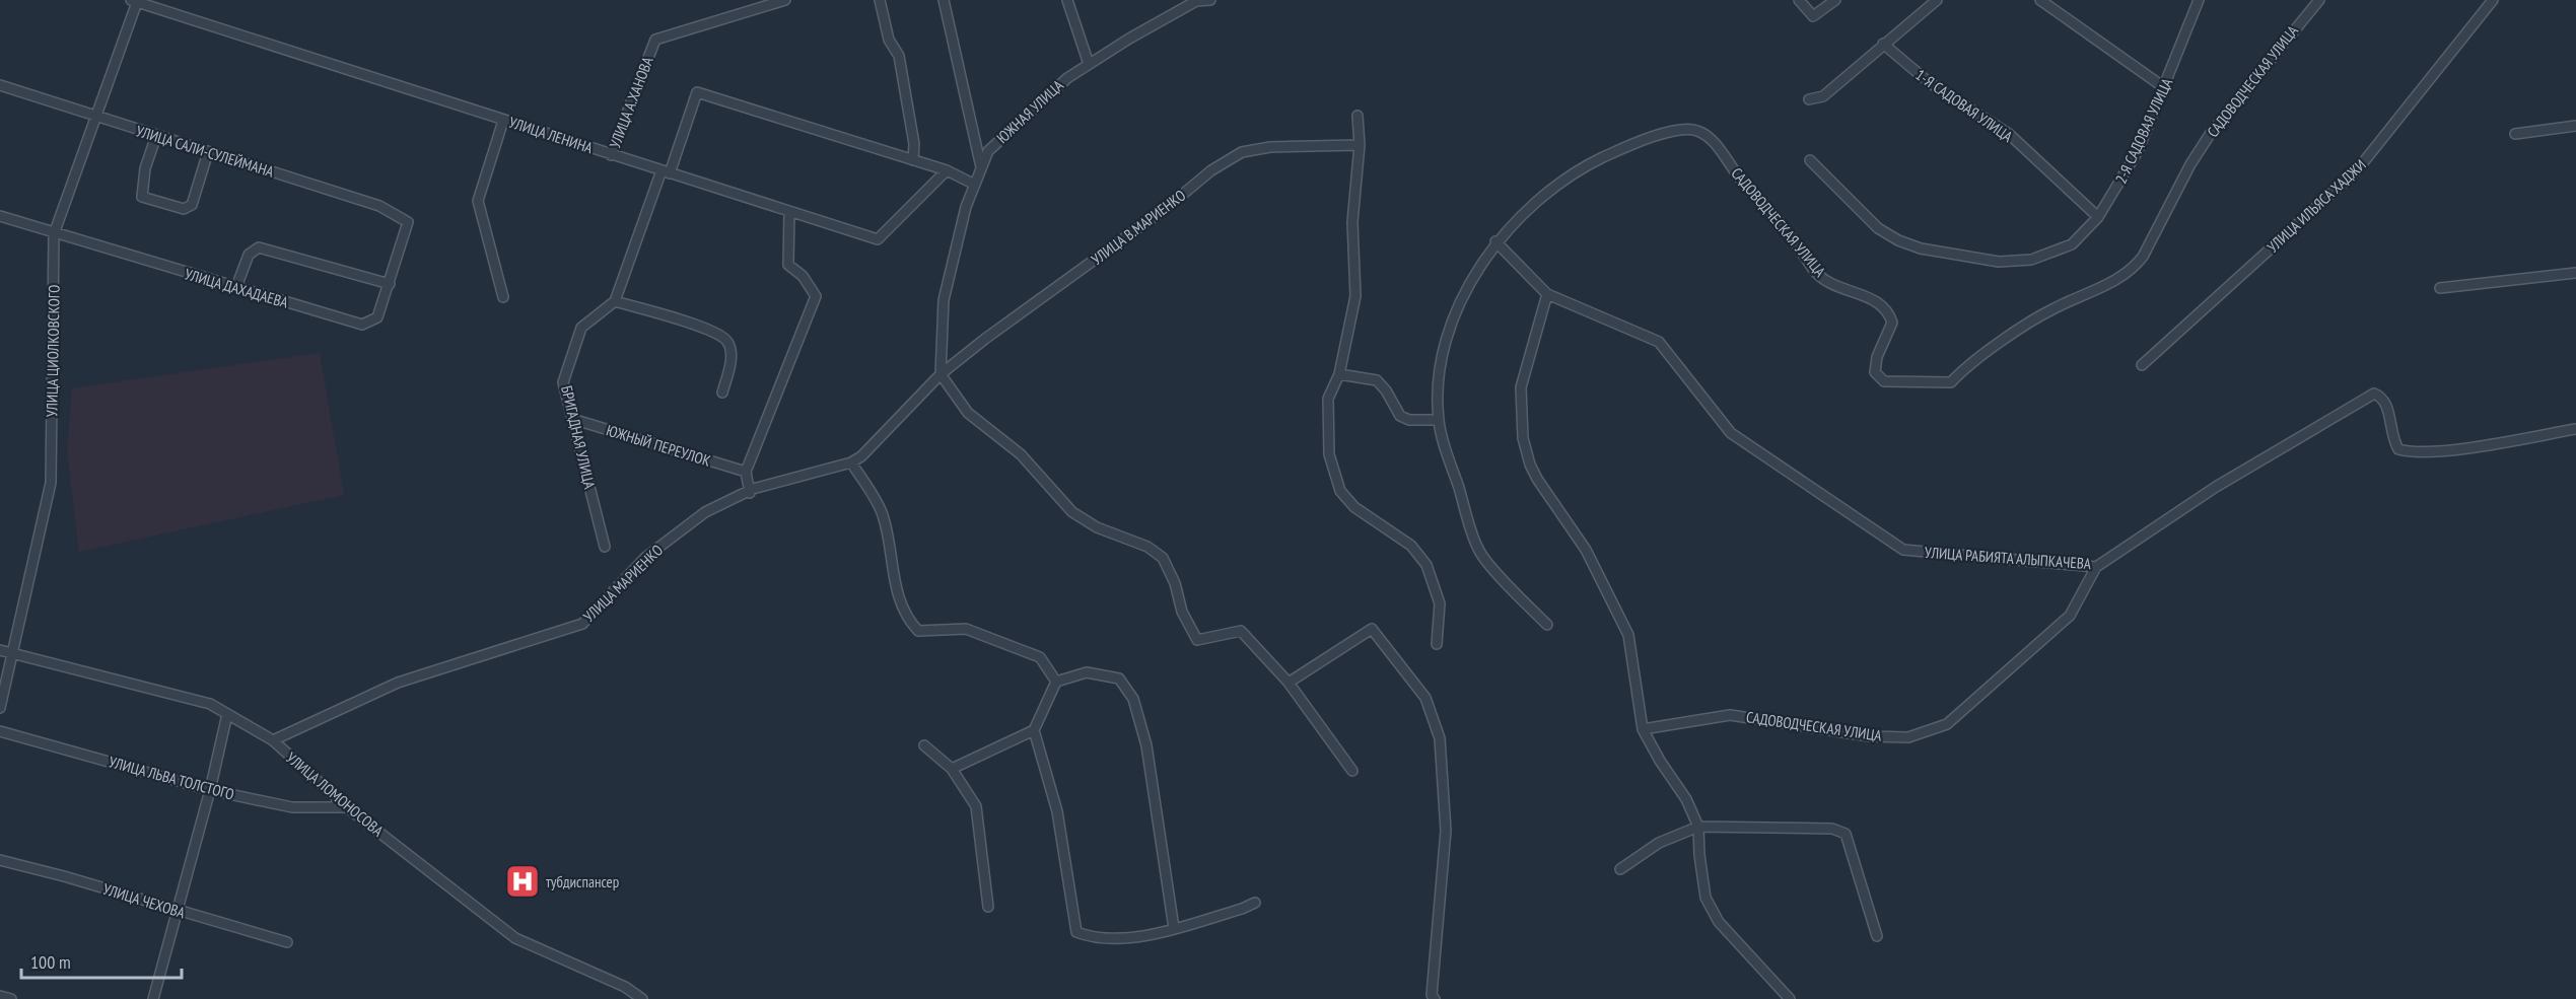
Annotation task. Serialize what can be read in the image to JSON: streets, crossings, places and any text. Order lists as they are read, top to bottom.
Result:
{
  "streets": {
    "street": [
      "САДОВОДЧЕСКАЯ УЛИЦА",
      "УЛИЦА А.ХАНОВА",
      "1-Я САДОВАЯ УЛИЦА",
      "ЮЖНАЯ УЛИЦА",
      "2-Я САДОВАЯ УЛИЦА",
      "УЛИЦА ЛЕНИНА",
      "УЛИЦА САЛИ-СУЛЕЙМАНА",
      "УЛИЦА ИЛЬЯСА ХАДЖИ",
      "УЛИЦА В.МАРИЕНКО",
      "УЛИЦА ДАХАДАЕВА",
      "УЛИЦА ЦИОЛКОВСКОГО",
      "БРИГАДНАЯ УЛИЦА",
      "ЮЖНЫЙ ПЕРЕУЛОК",
      "УЛИЦА РАБИЯТА АЛЫПКАЧЕВА",
      "УЛИЦА МАРИЕНКО",
      "УЛИЦА ЛЬВА ТОЛСТОГО",
      "УЛИЦА ЛОМОНОСОВА",
      "УЛИЦА ЧЕХОВА"
    ]
  },
  "crossings": [
    ["САДОВОДЧЕСКАЯ УЛИЦА", "УЛИЦА РАБИЯТА АЛЫПКАЧЕВА"],
    ["УЛИЦА А.ХАНОВА", "УЛИЦА ЛЕНИНА"],
    ["1-Я САДОВАЯ УЛИЦА", "2-Я САДОВАЯ УЛИЦА"],
    ["ЮЖНАЯ УЛИЦА", "УЛИЦА В.МАРИЕНКО"],
    ["ЮЖНАЯ УЛИЦА", "УЛИЦА МАРИЕНКО"],
    ["УЛИЦА ЛЕНИНА", "УЛИЦА ЦИОЛКОВСКОГО"],
    ["УЛИЦА САЛИ-СУЛЕЙМАНА", "УЛИЦА ДАХАДАЕВА"],
    ["УЛИЦА САЛИ-СУЛЕЙМАНА", "УЛИЦА ЦИОЛКОВСКОГО"],
    ["УЛИЦА В.МАРИЕНКО", "УЛИЦА МАРИЕНКО"],
    ["УЛИЦА ДАХАДАЕВА", "УЛИЦА ЦИОЛКОВСКОГО"],
    ["УЛИЦА ЦИОЛКОВСКОГО", "УЛИЦА ЛОМОНОСОВА"],
    ["БРИГАДНАЯ УЛИЦА", "ЮЖНЫЙ ПЕРЕУЛОК"],
    ["УЛИЦА МАРИЕНКО", "УЛИЦА ЛОМОНОСОВА"],
    ["УЛИЦА ЛЬВА ТОЛСТОГО", "УЛИЦА ЛОМОНОСОВА"]
  ],
  "places": {
    "hospital": ["тубдиспансер"]
  },
  "scale_bar": "100 m"
}
